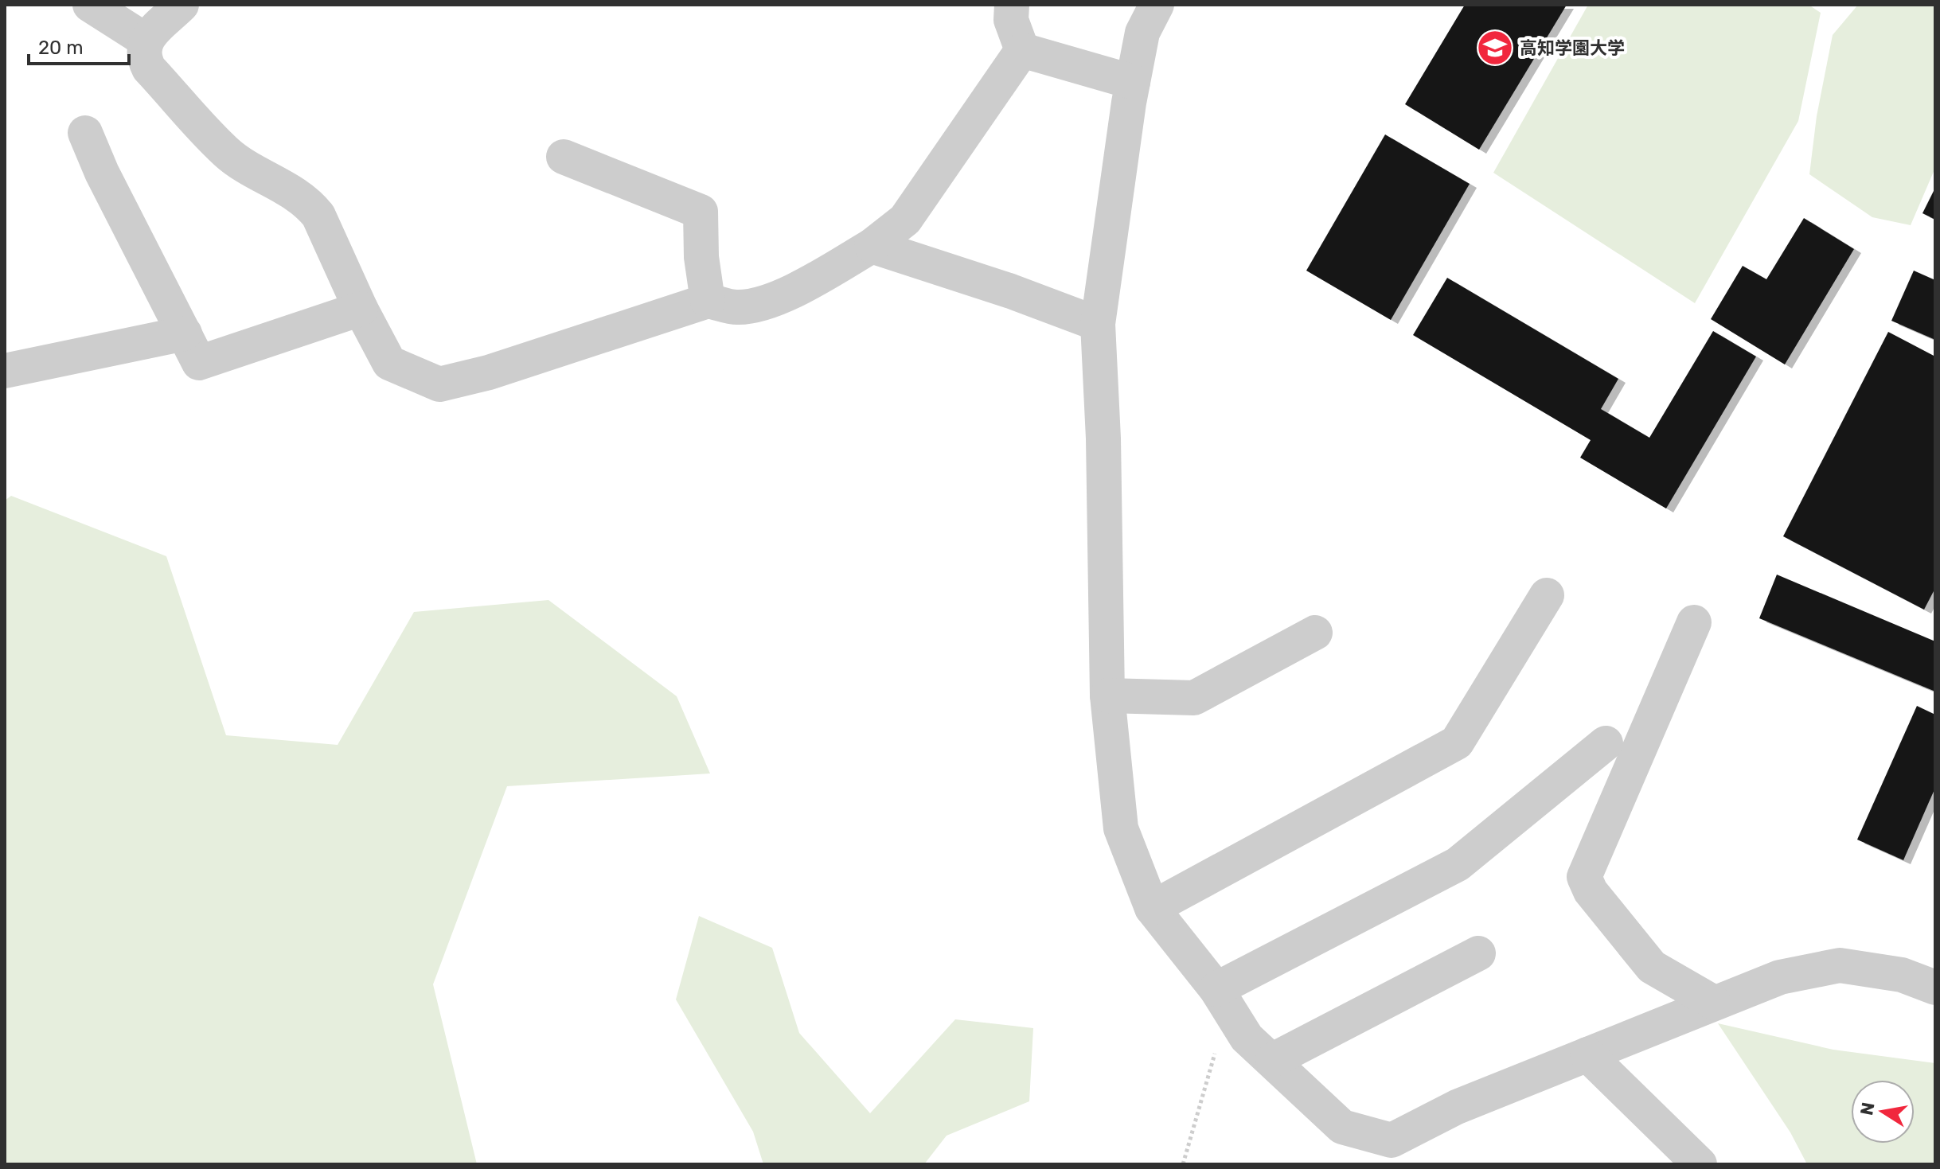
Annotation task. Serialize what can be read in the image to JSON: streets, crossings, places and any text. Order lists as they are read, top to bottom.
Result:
{
  "places": {
    "school or university": ["高知学園大学"]
  },
  "scale_bar": "20 m",
  "north": "left"
}
